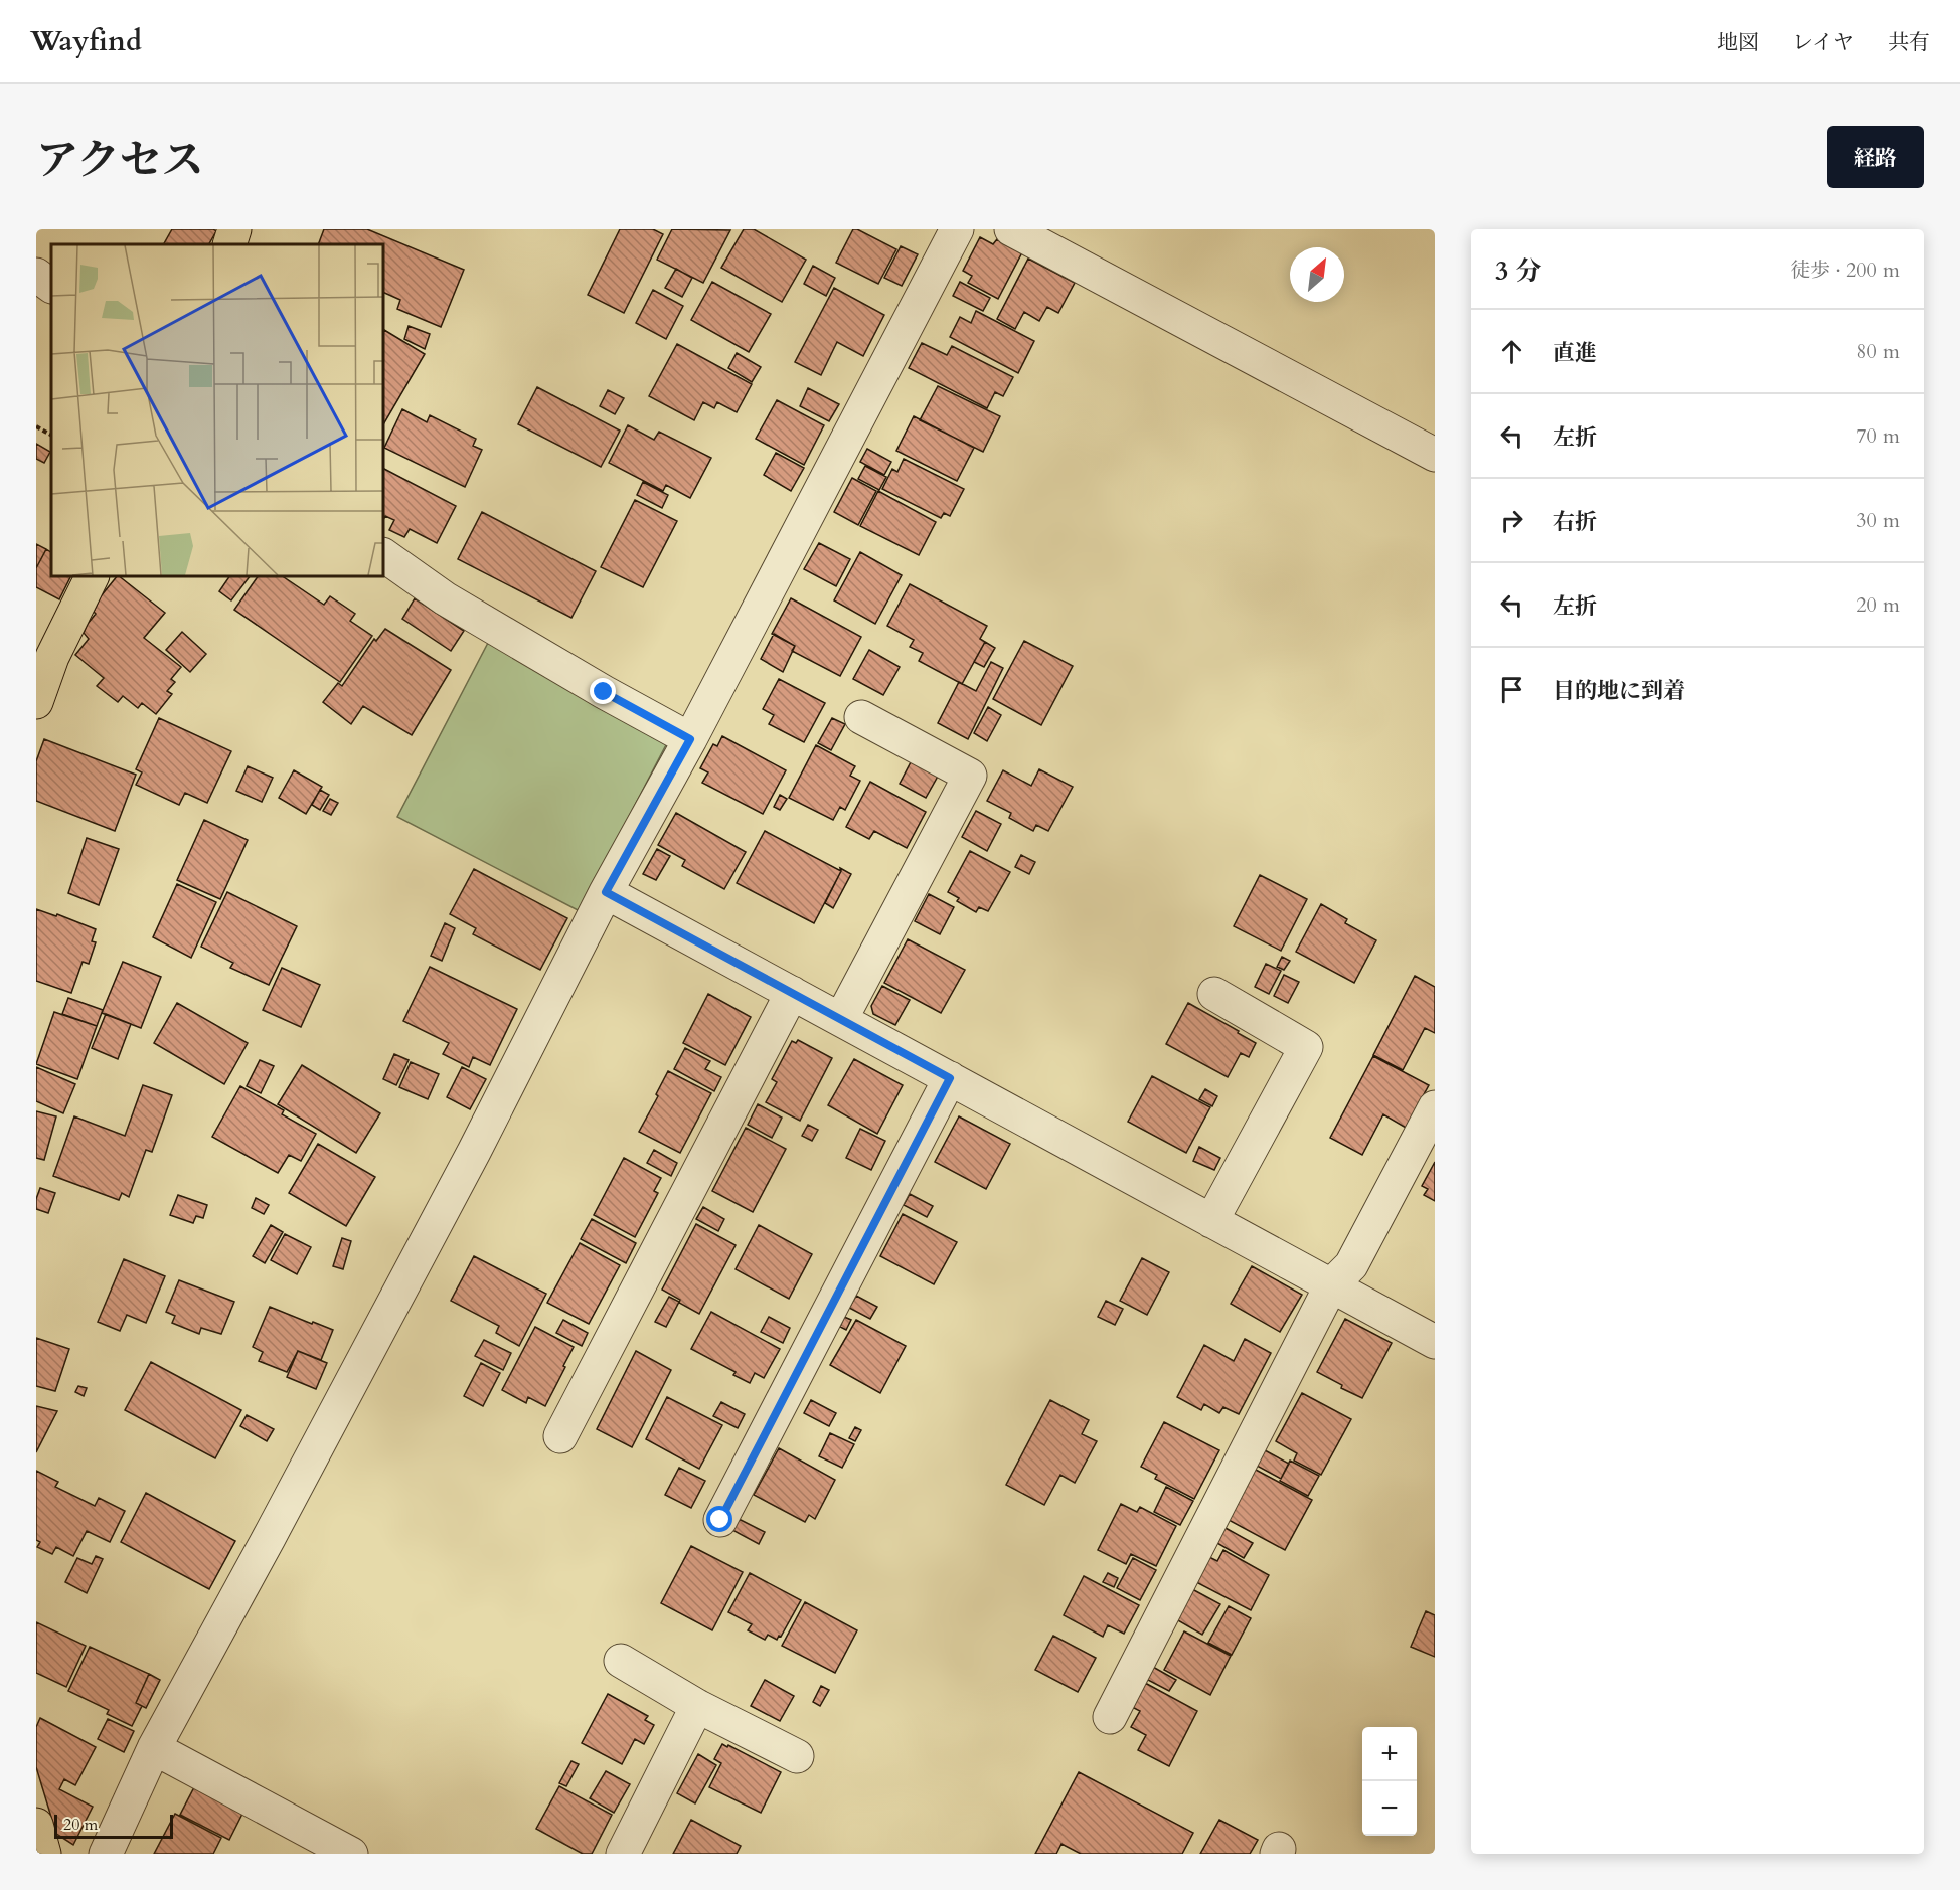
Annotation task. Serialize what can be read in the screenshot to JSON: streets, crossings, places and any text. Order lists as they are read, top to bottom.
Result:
{
  "scale_bar": "20 m",
  "north": "top right",
  "page": {
    "header": "Wayfind",
    "nav": ["地図", "レイヤ", "共有"],
    "title": "アクセス",
    "buttons": "経路",
    "heading": ["3 分", "徒歩 · 200 m"],
    "list": [
      ["直進", "80 m"],
      ["左折", "70 m"],
      ["右折", "30 m"],
      ["左折", "20 m"],
      "目的地に到着"
    ],
    "map_buttons": ["+", "−"],
    "scale": "20 m"
  }
}
